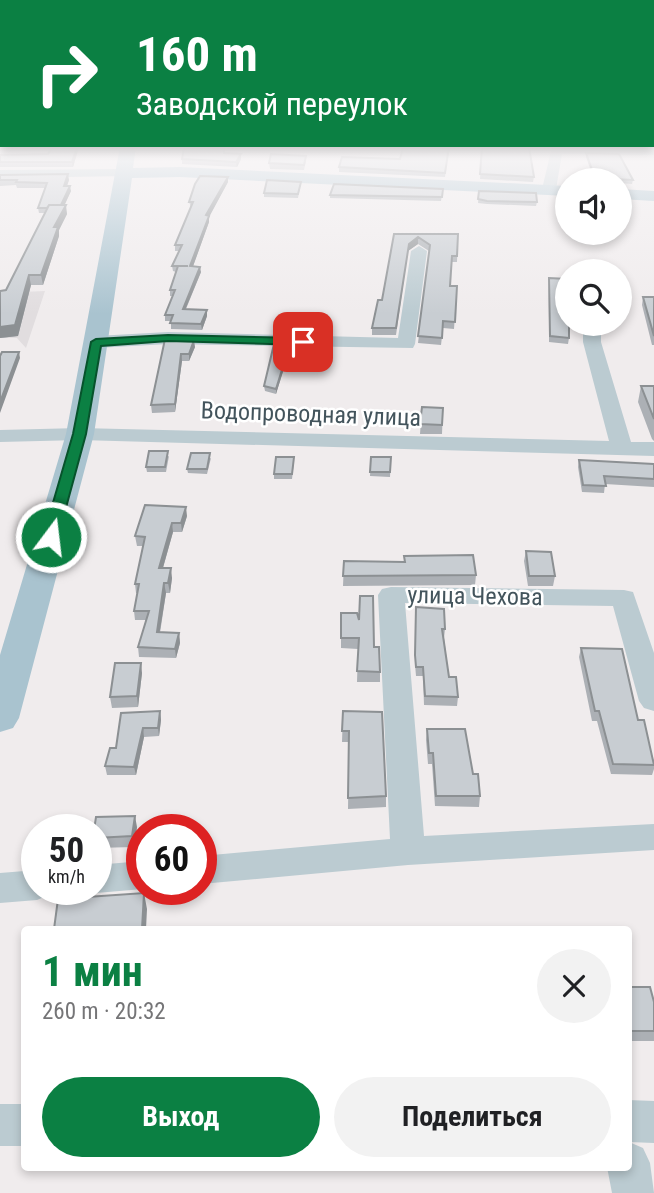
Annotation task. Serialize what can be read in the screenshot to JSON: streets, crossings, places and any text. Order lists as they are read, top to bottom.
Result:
{
  "streets": {
    "street": ["Водопроводная улица", "улица Чехова"]
  },
  "page": {
    "turn": ["160 m", "Заводской переулок"],
    "speed": "50 km/h",
    "limit": "60",
    "heading": ["1 мин", "260 m · 20:32"],
    "buttons": ["Выход", "Поделиться"]
  }
}
